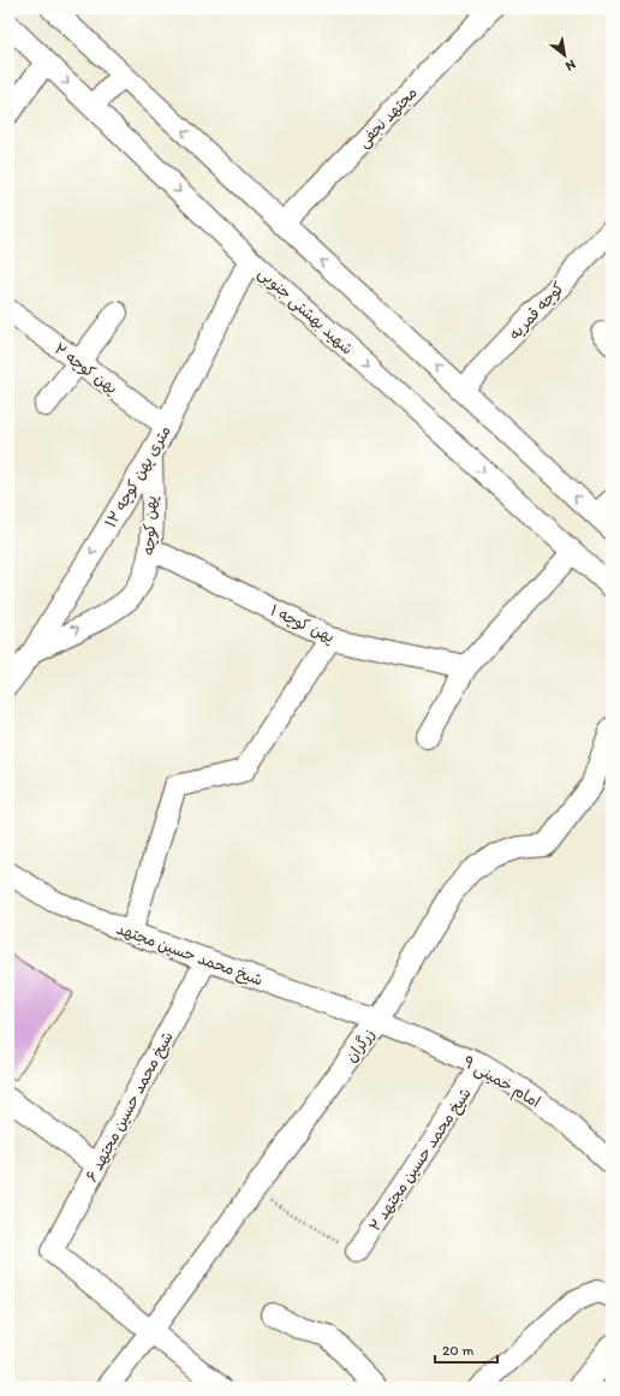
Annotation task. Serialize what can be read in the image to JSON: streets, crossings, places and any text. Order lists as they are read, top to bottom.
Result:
{
  "streets": {
    "street": [
      "مجتهد نجفی",
      "شهید بهشتی جنوبی",
      "کوچه قمریه",
      "پهن کوچه ۲",
      "۱۲ متری پهن کوچه",
      "پهن کوچه",
      "پهن کوچه ۱",
      "شیخ محمد حسین مجتهد",
      "زرگران",
      "امام خمینی ۹",
      "شیخ محمد حسین مجتهد ۶",
      "شیخ محمد حسین مجتهد ۲"
    ]
  },
  "crossings": [
    ["شهید بهشتی جنوبی", "۱۲ متری پهن کوچه"],
    ["پهن کوچه ۲", "۱۲ متری پهن کوچه"],
    ["۱۲ متری پهن کوچه", "پهن کوچه"],
    ["پهن کوچه", "پهن کوچه ۱"],
    ["شیخ محمد حسین مجتهد", "زرگران"],
    ["شیخ محمد حسین مجتهد", "امام خمینی ۹"],
    ["شیخ محمد حسین مجتهد", "شیخ محمد حسین مجتهد ۶"],
    ["زرگران", "امام خمینی ۹"],
    ["زرگران", "شیخ محمد حسین مجتهد ۶"],
    ["امام خمینی ۹", "شیخ محمد حسین مجتهد ۲"]
  ],
  "one_way": ["۱۲ متری پهن کوچه"],
  "scale_bar": "20 m",
  "north": "bottom right"
}
